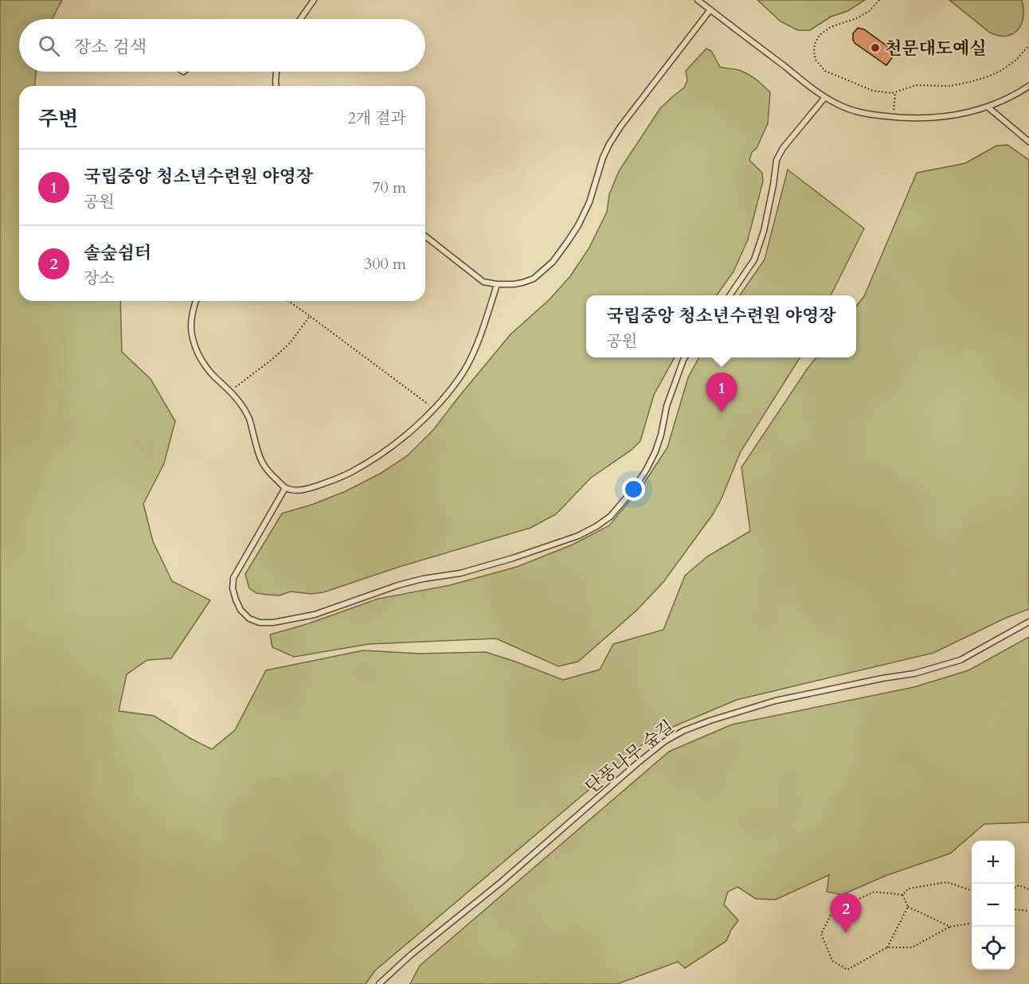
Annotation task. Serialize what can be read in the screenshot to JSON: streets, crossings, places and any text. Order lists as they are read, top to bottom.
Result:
{
  "streets": {
    "lane": ["단풍나무 숲길"]
  },
  "places": ["천문대도예실"],
  "page": {
    "search": "장소 검색",
    "heading": ["주변", "2개 결과"],
    "list": [
      {
        "mark": "1",
        "name": "국립중앙 청소년수련원 야영장",
        "note": "공원",
        "value": "70 m"
      },
      {
        "mark": "2",
        "name": "솔숲쉼터",
        "note": "장소",
        "value": "300 m"
      }
    ],
    "popup": ["국립중앙 청소년수련원 야영장", "공원"],
    "pins": ["1", "2"],
    "map_buttons": ["+", "−"]
  }
}
